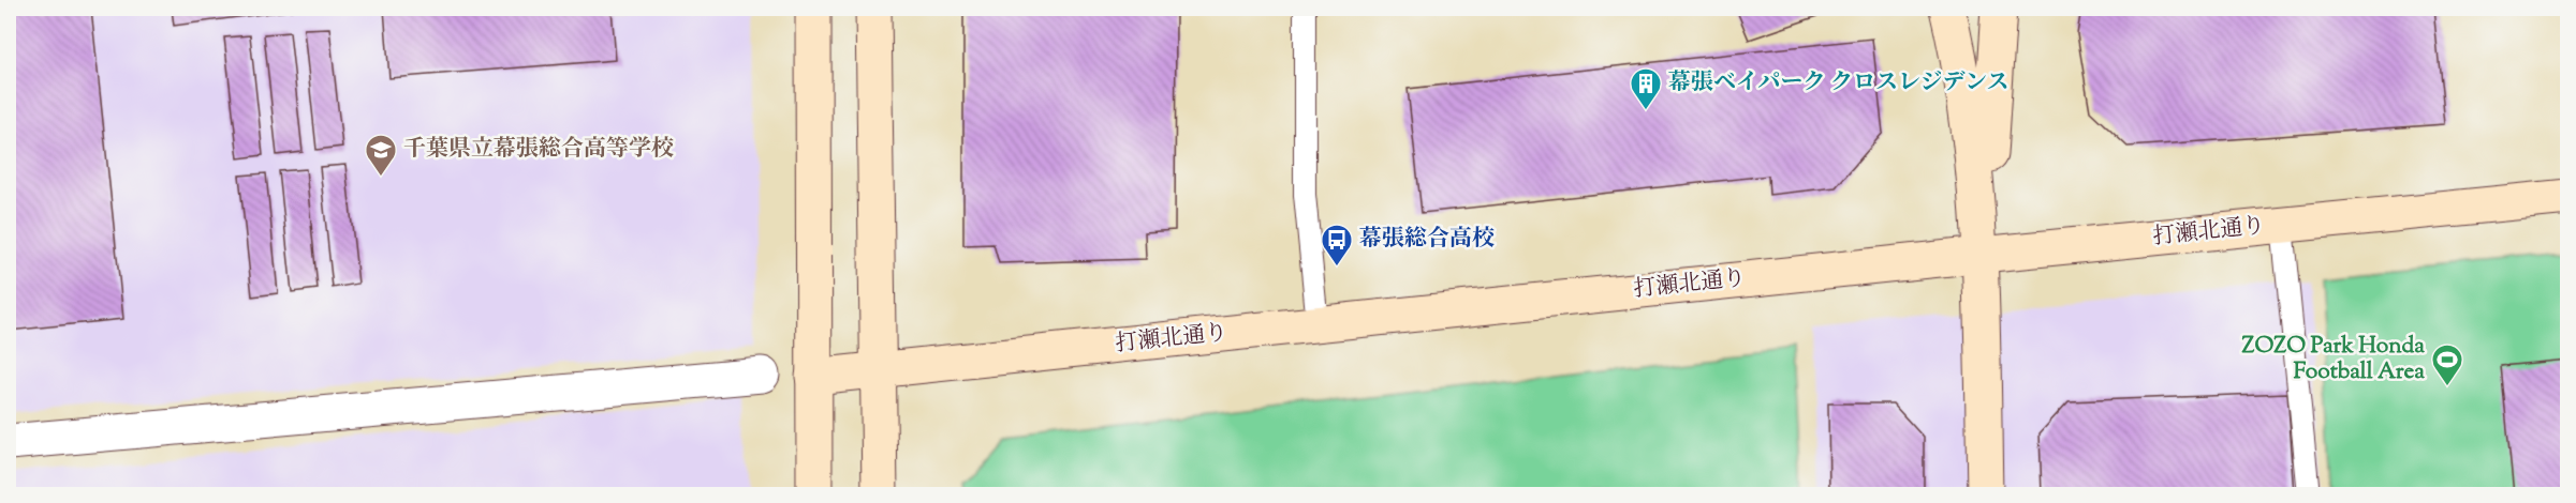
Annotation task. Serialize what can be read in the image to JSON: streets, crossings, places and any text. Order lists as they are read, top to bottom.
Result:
{
  "streets": {
    "street": ["打瀬北通り"]
  },
  "places": {
    "building": ["幕張ベイパーク クロスレジデンス"],
    "school or university": ["千葉県立幕張総合高等学校"],
    "bus stop": ["幕張総合高校"],
    "sports": ["ZOZO Park Honda Football Area"]
  }
}
